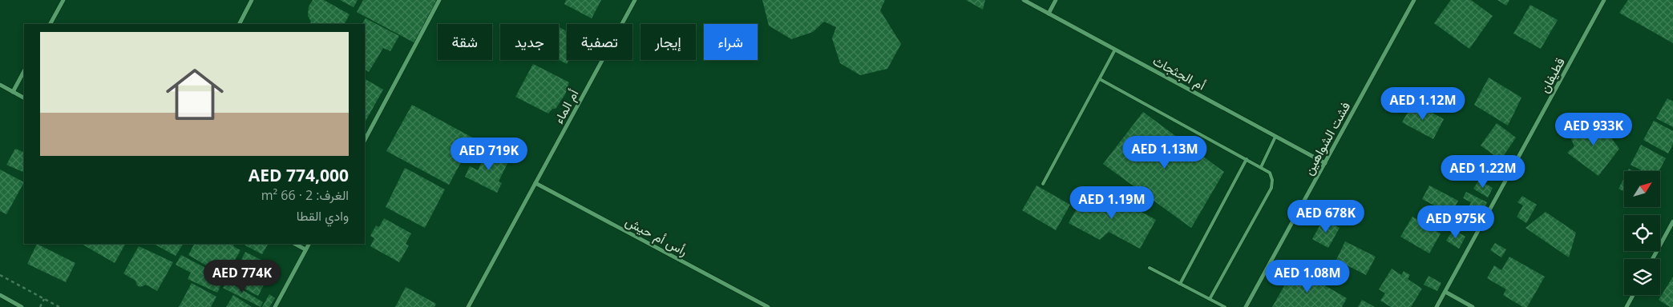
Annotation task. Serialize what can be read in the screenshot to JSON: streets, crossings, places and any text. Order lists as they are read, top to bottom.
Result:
{
  "streets": {
    "street": [
      "أم الجثجاث",
      "قطيفان",
      "أم الماء",
      "فشت الشواهين",
      "رأس أم حيش"
    ]
  },
  "crossings": [
    ["أم الجثجاث", "فشت الشواهين"],
    ["أم الماء", "رأس أم حيش"]
  ],
  "north": "top right",
  "page": {
    "chip": [
      "شراء",
      "إيجار",
      "تصفية",
      "جديد",
      "شقة"
    ],
    "list": [
      {
        "name": "AED 774,000",
        "note": "الغرف: 2 · 66 m² · وادي القطا"
      }
    ],
    "price": [
      "AED 1.12M",
      "AED 933K",
      "AED 1.13M",
      "AED 719K",
      "AED 1.22M",
      "AED 1.19M",
      "AED 678K",
      "AED 975K",
      "AED 774K",
      "AED 1.08M"
    ]
  }
}
